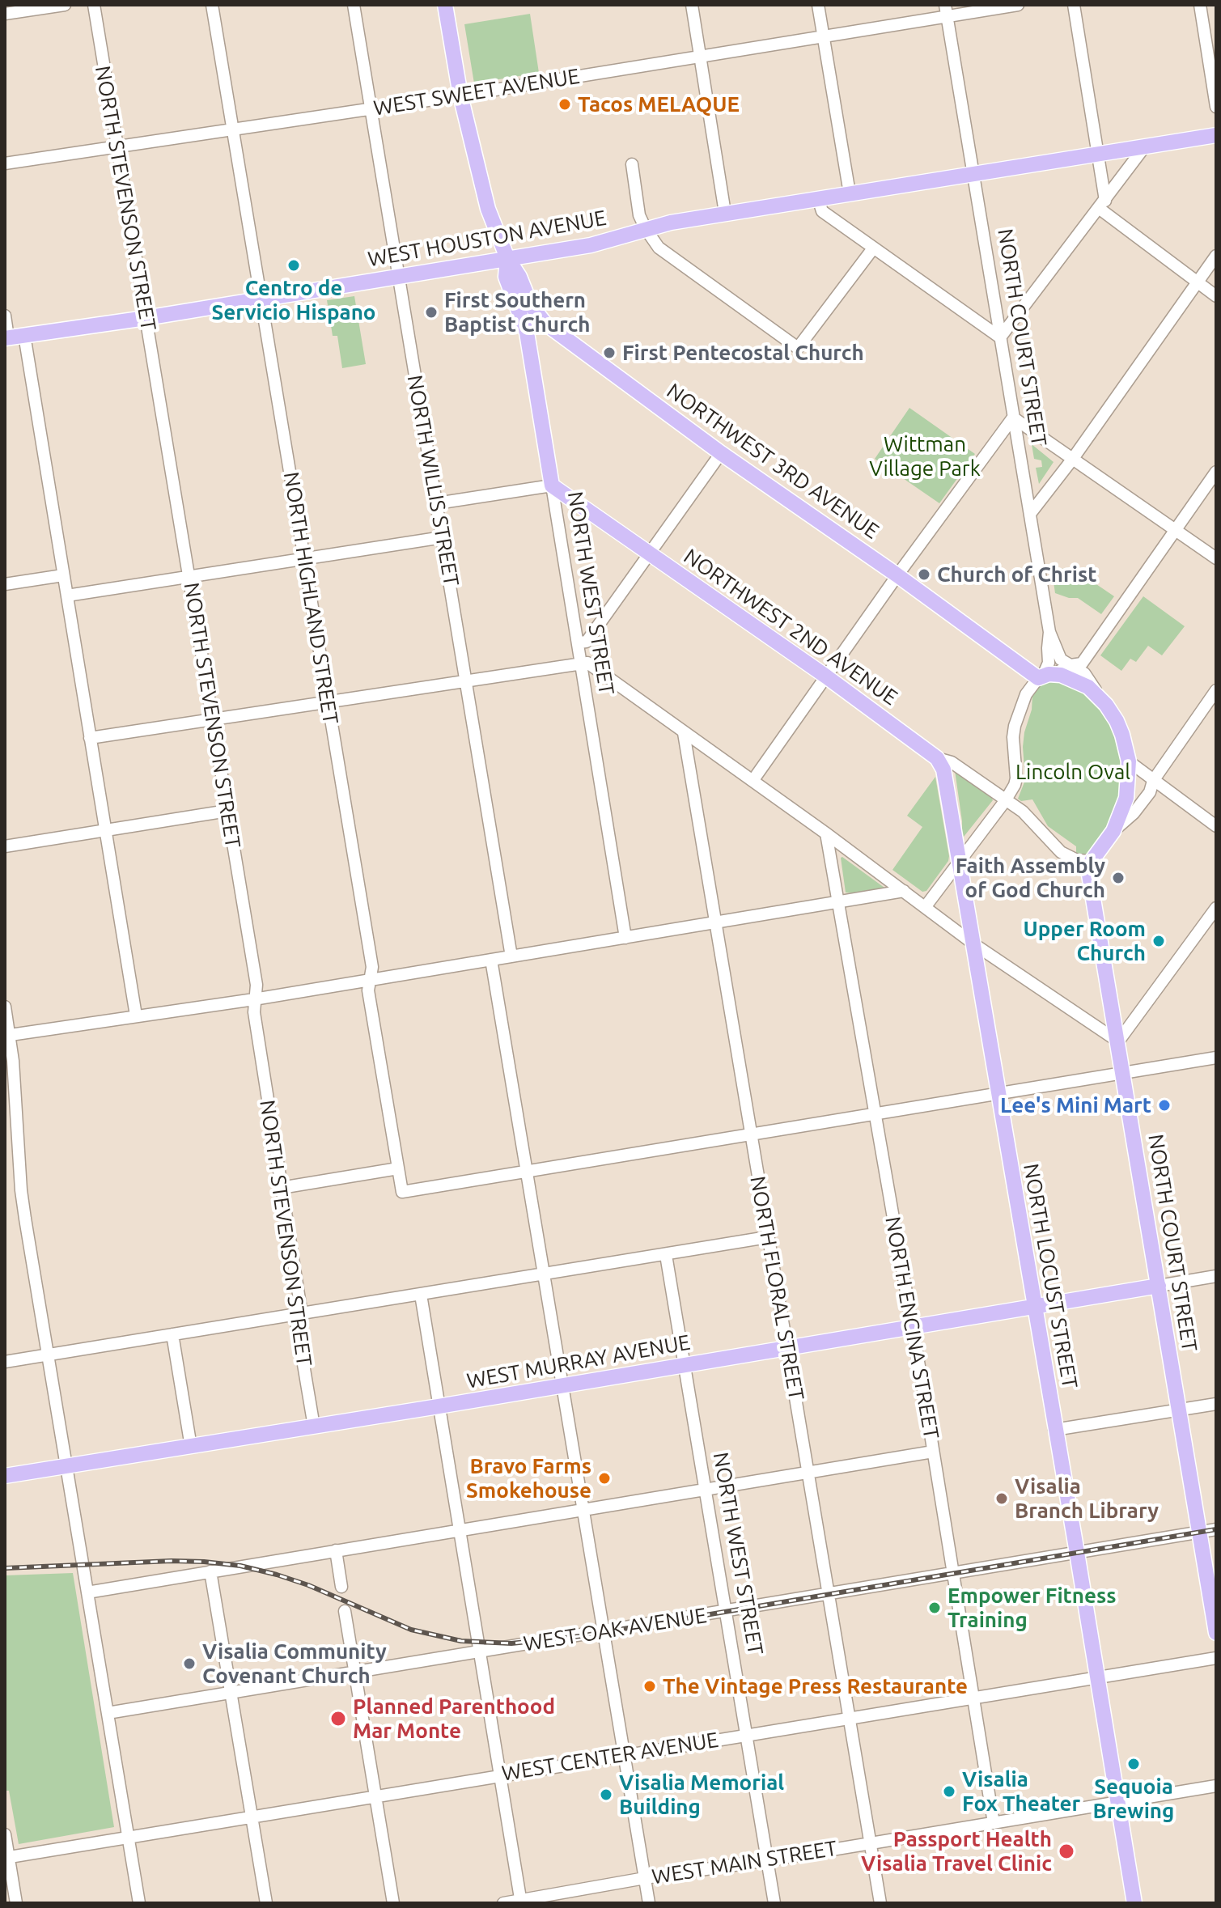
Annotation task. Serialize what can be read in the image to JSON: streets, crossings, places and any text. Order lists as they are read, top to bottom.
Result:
{
  "streets": {
    "main road": [
      "WEST HOUSTON AVENUE",
      "NORTH COURT STREET",
      "NORTHWEST 3RD AVENUE",
      "NORTH WEST STREET",
      "NORTHWEST 2ND AVENUE",
      "NORTH LOCUST STREET",
      "WEST MURRAY AVENUE"
    ],
    "street": [
      "WEST SWEET AVENUE",
      "NORTH STEVENSON STREET",
      "NORTH WILLIS STREET",
      "NORTH HIGHLAND STREET",
      "NORTH FLORAL STREET",
      "NORTH ENCINA STREET",
      "WEST OAK AVENUE",
      "WEST CENTER AVENUE",
      "WEST MAIN STREET"
    ]
  },
  "crossings": [
    ["WEST SWEET AVENUE", "NORTH STEVENSON STREET"],
    ["WEST SWEET AVENUE", "NORTH COURT STREET"],
    ["WEST SWEET AVENUE", "NORTH WILLIS STREET"],
    ["WEST SWEET AVENUE", "NORTH HIGHLAND STREET"],
    ["NORTH STEVENSON STREET", "WEST HOUSTON AVENUE"],
    ["NORTH STEVENSON STREET", "WEST MURRAY AVENUE"],
    ["WEST HOUSTON AVENUE", "NORTH COURT STREET"],
    ["WEST HOUSTON AVENUE", "NORTHWEST 3RD AVENUE"],
    ["WEST HOUSTON AVENUE", "NORTH WILLIS STREET"],
    ["WEST HOUSTON AVENUE", "NORTH WEST STREET"],
    ["WEST HOUSTON AVENUE", "NORTH HIGHLAND STREET"],
    ["NORTH COURT STREET", "NORTHWEST 3RD AVENUE"],
    ["NORTH COURT STREET", "WEST MURRAY AVENUE"],
    ["NORTH COURT STREET", "WEST OAK AVENUE"],
    ["NORTHWEST 3RD AVENUE", "NORTH WEST STREET"],
    ["NORTH WEST STREET", "NORTHWEST 2ND AVENUE"],
    ["NORTH WEST STREET", "WEST MURRAY AVENUE"],
    ["NORTH WEST STREET", "WEST OAK AVENUE"],
    ["NORTH WEST STREET", "WEST CENTER AVENUE"],
    ["NORTH WEST STREET", "WEST MAIN STREET"],
    ["NORTHWEST 2ND AVENUE", "NORTH LOCUST STREET"],
    ["NORTH LOCUST STREET", "WEST MURRAY AVENUE"],
    ["NORTH LOCUST STREET", "WEST OAK AVENUE"],
    ["NORTH LOCUST STREET", "WEST CENTER AVENUE"],
    ["NORTH LOCUST STREET", "WEST MAIN STREET"],
    ["NORTH FLORAL STREET", "WEST MURRAY AVENUE"],
    ["NORTH FLORAL STREET", "WEST OAK AVENUE"],
    ["NORTH FLORAL STREET", "WEST CENTER AVENUE"],
    ["NORTH FLORAL STREET", "WEST MAIN STREET"],
    ["NORTH ENCINA STREET", "WEST MURRAY AVENUE"],
    ["NORTH ENCINA STREET", "WEST OAK AVENUE"],
    ["NORTH ENCINA STREET", "WEST CENTER AVENUE"],
    ["NORTH ENCINA STREET", "WEST MAIN STREET"]
  ],
  "parks": ["Wittman Village Park", "Lincoln Oval"],
  "places": [
    "Tacos MELAQUE",
    "Centro de Servicio Hispano",
    "First Southern Baptist Church",
    "First Pentecostal Church",
    "Church of Christ",
    "Faith Assembly of God Church",
    "Upper Room Church",
    "Lee's Mini Mart",
    "Bravo Farms Smokehouse",
    "Visalia Branch Library",
    "Empower Fitness Training",
    "Visalia Community Covenant Church",
    "The Vintage Press Restaurante",
    "Planned Parenthood Mar Monte",
    "Sequoia Brewing",
    "Visalia Fox Theater",
    "Visalia Memorial Building",
    "Passport Health Visalia Travel Clinic"
  ]
}
